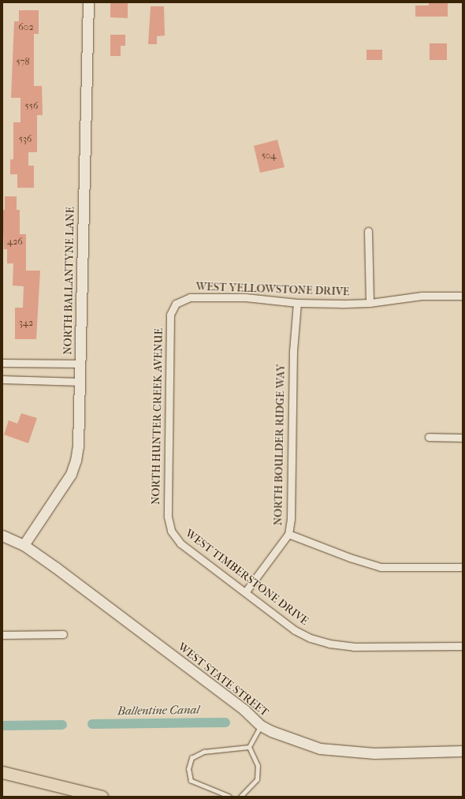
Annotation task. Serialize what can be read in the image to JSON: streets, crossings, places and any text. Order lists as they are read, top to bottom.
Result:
{
  "streets": {
    "street": [
      "NORTH BALLANTYNE LANE",
      "WEST YELLOWSTONE DRIVE",
      "NORTH HUNTER CREEK AVENUE",
      "NORTH BOULDER RIDGE WAY",
      "WEST TIMBERSTONE DRIVE",
      "WEST STATE STREET"
    ]
  },
  "crossings": [
    ["NORTH BALLANTYNE LANE", "WEST STATE STREET"],
    ["WEST YELLOWSTONE DRIVE", "NORTH HUNTER CREEK AVENUE"],
    ["WEST YELLOWSTONE DRIVE", "NORTH BOULDER RIDGE WAY"],
    ["NORTH HUNTER CREEK AVENUE", "WEST TIMBERSTONE DRIVE"],
    ["NORTH BOULDER RIDGE WAY", "WEST TIMBERSTONE DRIVE"]
  ],
  "water": ["Ballentine Canal"],
  "house_numbers": [
    "602",
    "578",
    "556",
    "536",
    "504",
    "426",
    "342"
  ]
}
